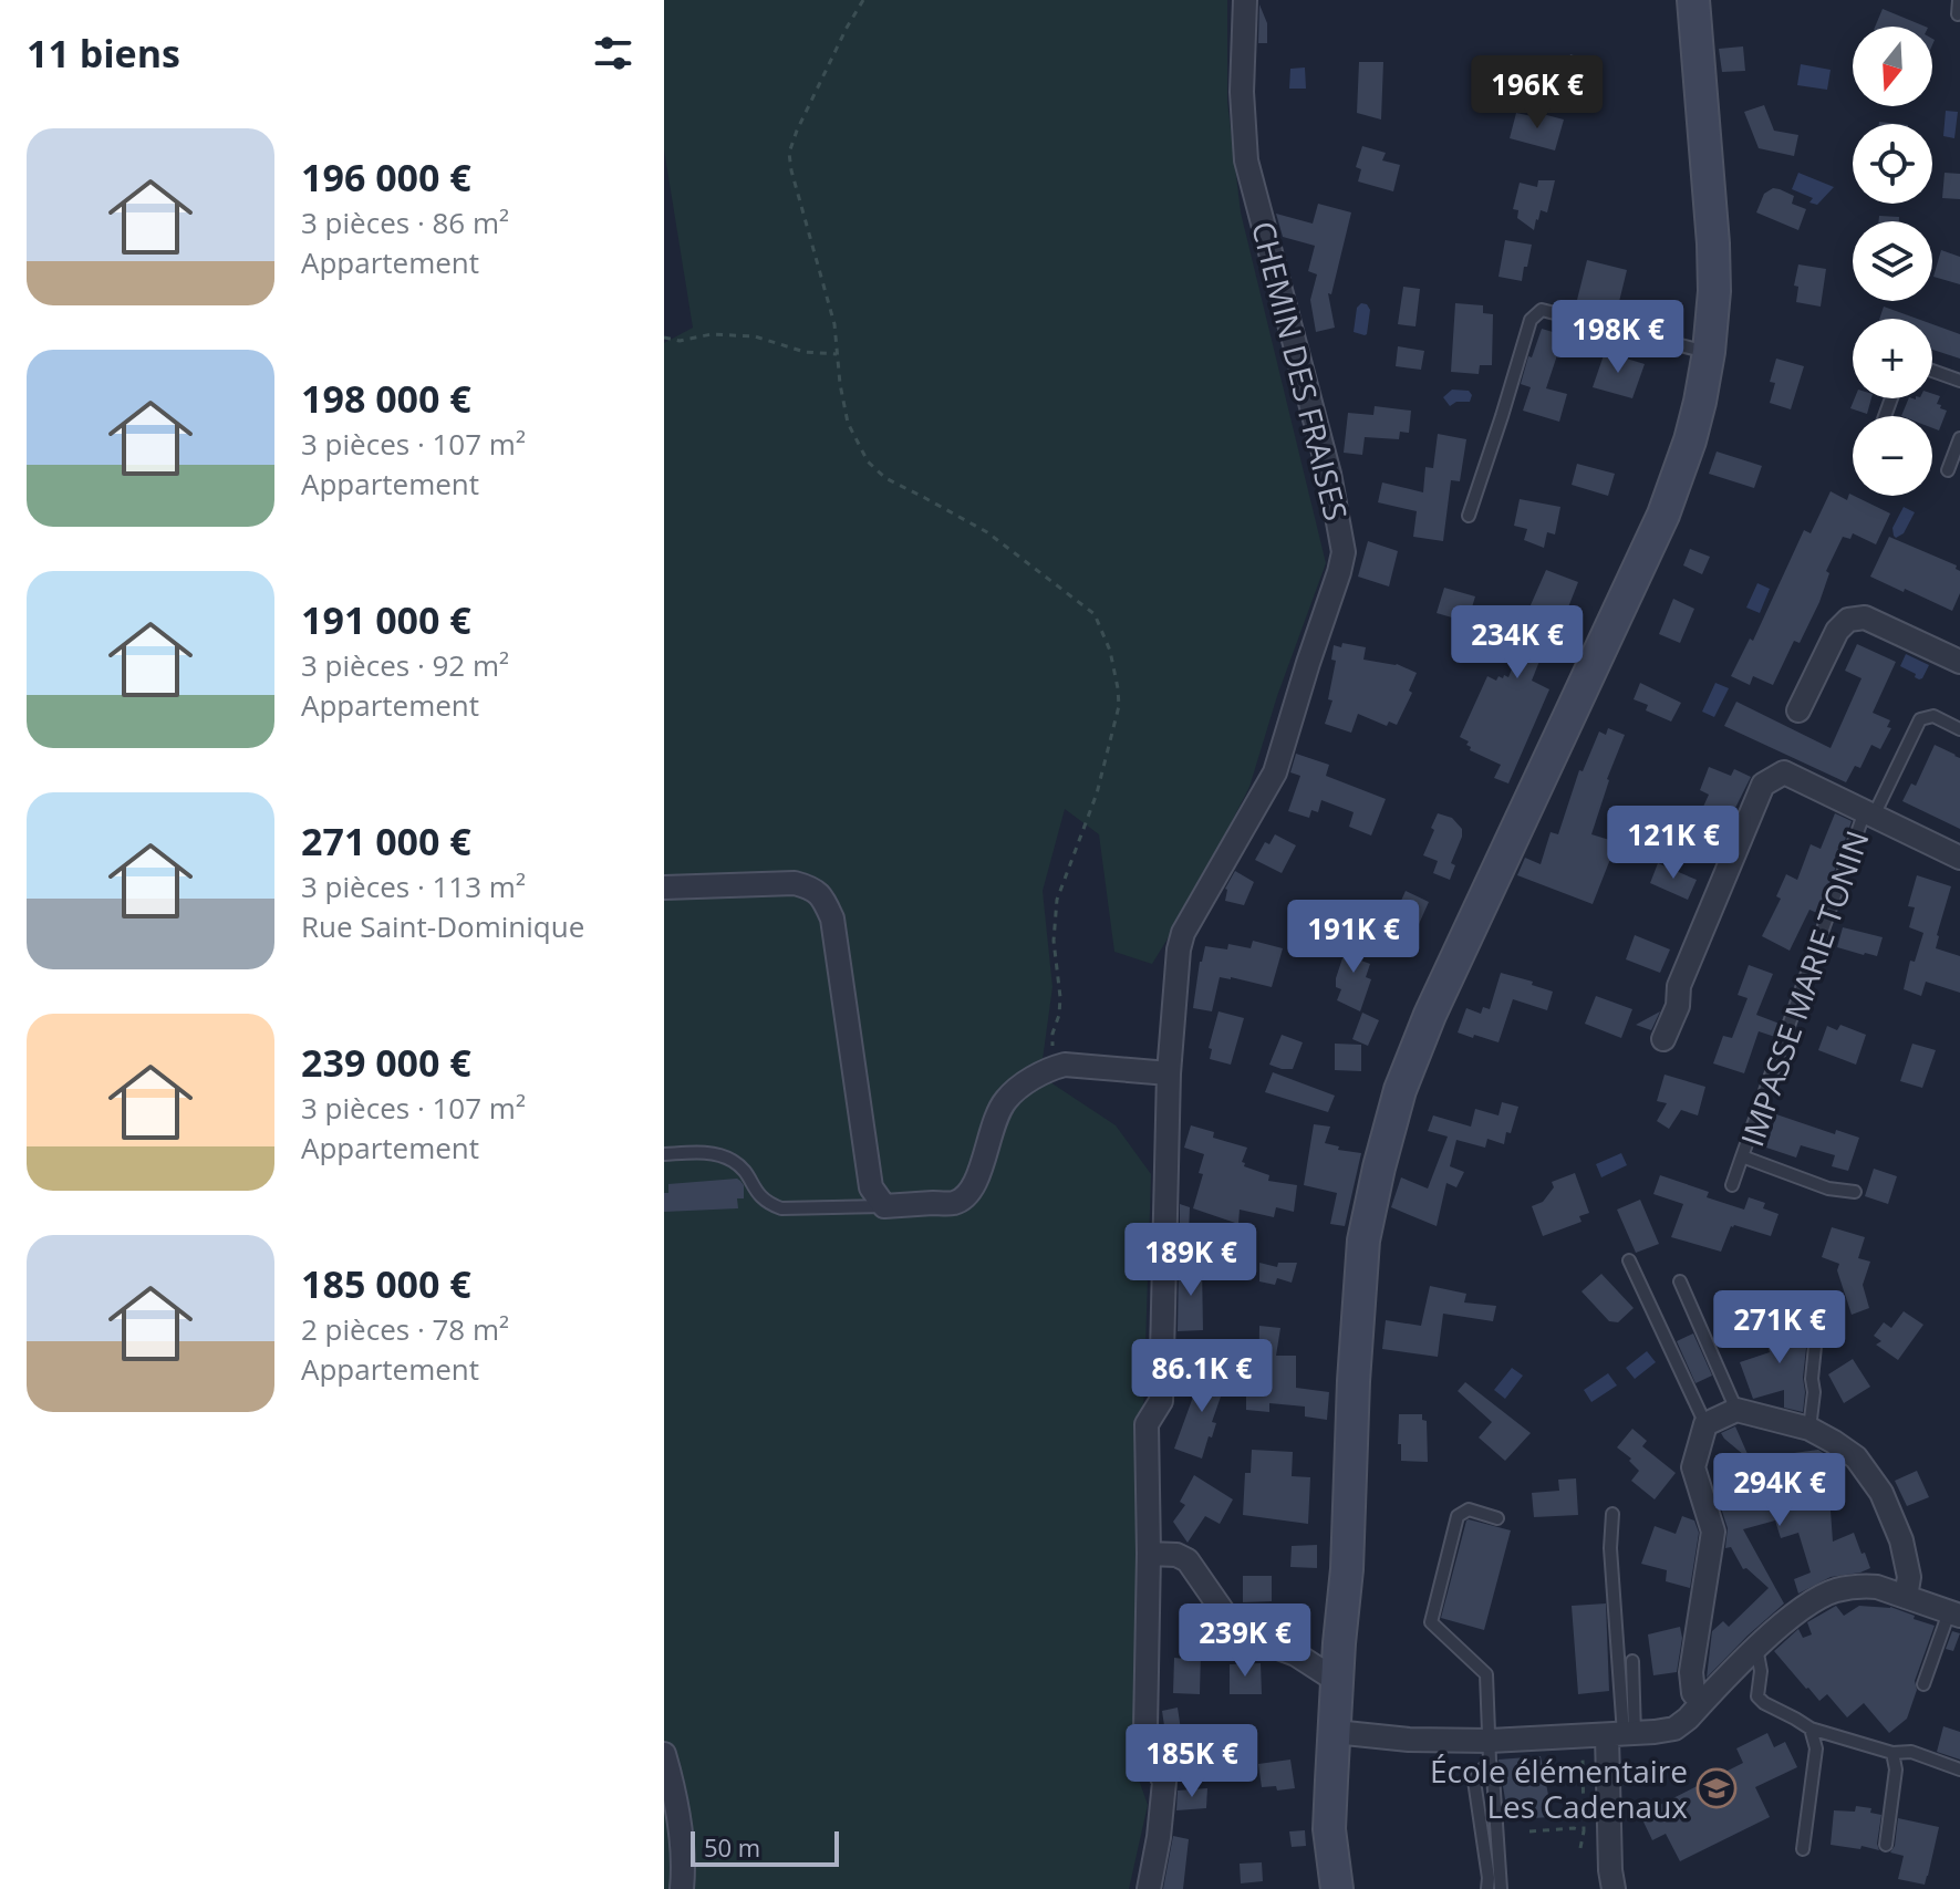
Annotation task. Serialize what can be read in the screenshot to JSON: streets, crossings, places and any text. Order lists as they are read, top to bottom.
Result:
{
  "streets": {
    "street": ["CHEMIN DES FRAISES"],
    "lane": ["IMPASSE MARIE TONIN"]
  },
  "places": {
    "school or university": ["École élémentaire Les Cadenaux"]
  },
  "scale_bar": "50 m",
  "north": "bottom",
  "page": {
    "heading": "11 biens",
    "map_buttons": ["+", "−"],
    "price": [
      "196K €",
      "198K €",
      "234K €",
      "121K €",
      "191K €",
      "189K €",
      "271K €",
      "86.1K €",
      "294K €",
      "239K €",
      "185K €"
    ],
    "list": [
      {
        "name": "196 000 €",
        "note": "3 pièces · 86 m² · Appartement"
      },
      {
        "name": "198 000 €",
        "note": "3 pièces · 107 m² · Appartement"
      },
      {
        "name": "191 000 €",
        "note": "3 pièces · 92 m² · Appartement"
      },
      {
        "name": "271 000 €",
        "note": "3 pièces · 113 m² · Rue Saint-Dominique"
      },
      {
        "name": "239 000 €",
        "note": "3 pièces · 107 m² · Appartement"
      },
      {
        "name": "185 000 €",
        "note": "2 pièces · 78 m² · Appartement"
      }
    ],
    "scale": "50 m"
  }
}
